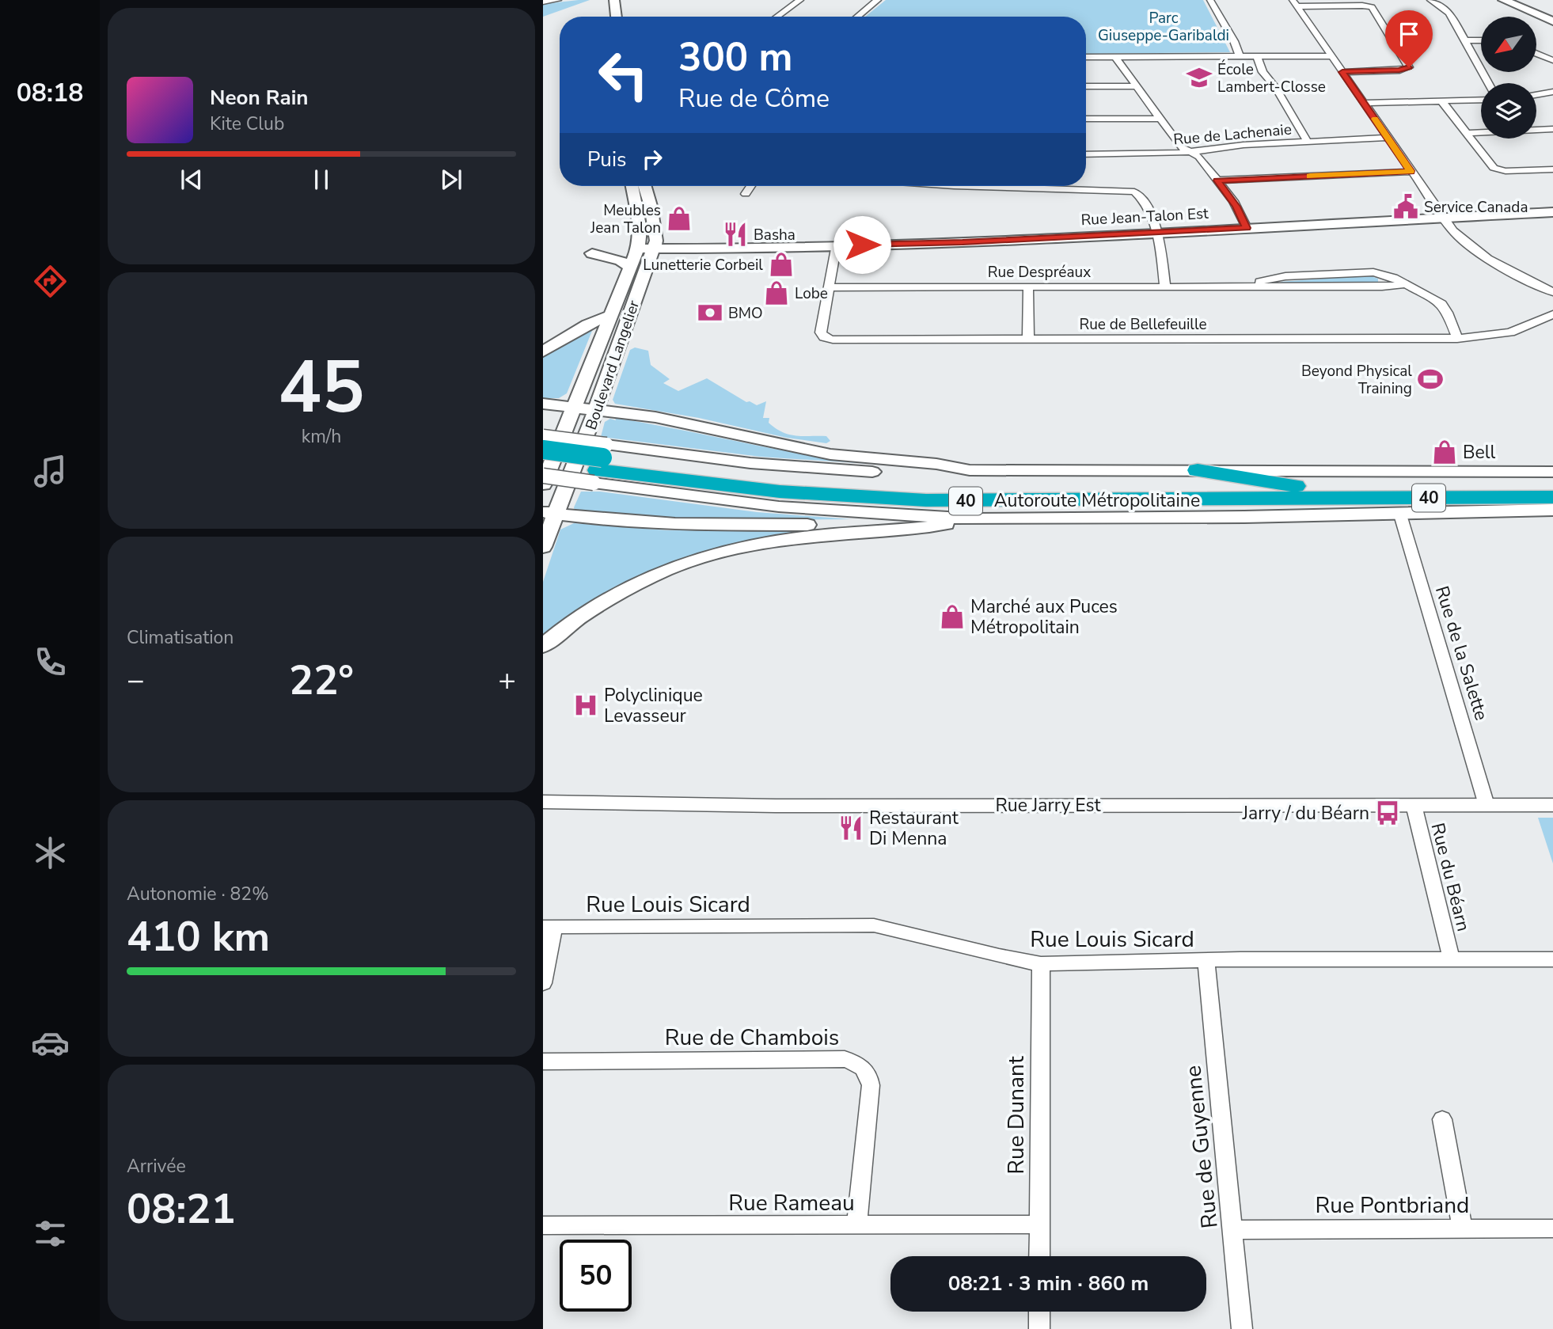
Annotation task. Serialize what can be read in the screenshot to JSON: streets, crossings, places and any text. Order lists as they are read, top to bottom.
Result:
{
  "streets": {
    "highway": ["40", "Autoroute Métropolitaine"],
    "main road": ["Rue Jean-Talon Est", "Boulevard Langelier"],
    "street": [
      "Rue de Lachenaie",
      "Rue Despréaux",
      "Rue de Bellefeuille",
      "Rue de la Salette",
      "Rue Jarry Est",
      "Rue du Béarn",
      "Rue Louis Sicard",
      "Rue de Chambois",
      "Rue Dunant",
      "Rue de Guyenne",
      "Rue Rameau",
      "Rue Pontbriand"
    ]
  },
  "crossings": [
    ["Rue Jean-Talon Est", "Rue de Bellefeuille"],
    ["Rue Jean-Talon Est", "Boulevard Langelier"],
    ["Rue Despréaux", "Rue de Bellefeuille"],
    ["Rue de la Salette", "Rue Jarry Est"],
    ["Rue Jarry Est", "Rue du Béarn"],
    ["Rue du Béarn", "Rue Louis Sicard"],
    ["Rue Louis Sicard", "Rue Dunant"],
    ["Rue Louis Sicard", "Rue de Guyenne"],
    ["Rue de Chambois", "Rue Rameau"],
    ["Rue Dunant", "Rue Rameau"],
    ["Rue de Guyenne", "Rue Pontbriand"]
  ],
  "parks": ["Parc Giuseppe-Garibaldi"],
  "places": {
    "school or university": ["École Lambert-Closse"],
    "public building": ["Service Canada"],
    "shop": [
      "Meubles Jean Talon",
      "Lunetterie Corbeil",
      "Lobe",
      "Bell",
      "Marché aux Puces Métropolitain"
    ],
    "restaurant": ["Basha", "Restaurant Di Menna"],
    "bank": ["BMO"],
    "sports": ["Beyond Physical Training"],
    "hospital": ["Polyclinique Levasseur"],
    "bus stop": ["Jarry / du Béarn"]
  },
  "north": "bottom left",
  "page": {
    "tabs": "08:18",
    "turn": ["300 m", "Rue de Côme"],
    "song": ["Neon Rain", "Kite Club"],
    "then": "Puis",
    "tile": [
      ["45", "km/h"],
      "Climatisation",
      ["Autonomie · 82%", "410 km"],
      ["Arrivée", "08:21"]
    ],
    "heat": ["−", "22°", "+"],
    "limit": "50",
    "trip": "08:21 · 3 min · 860 m"
  }
}
